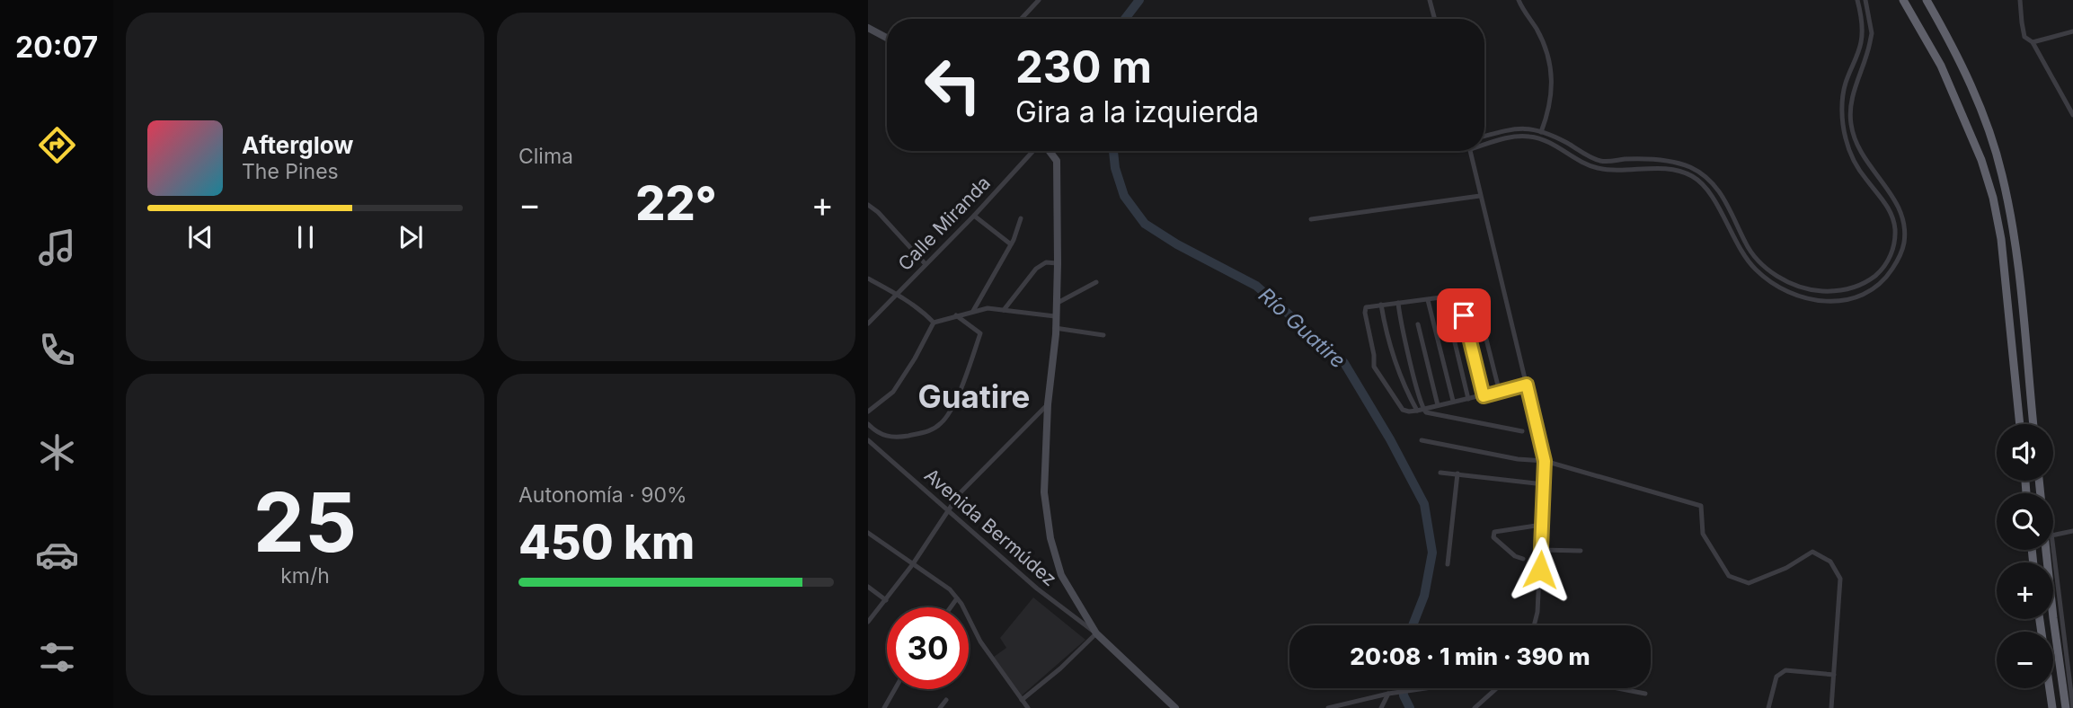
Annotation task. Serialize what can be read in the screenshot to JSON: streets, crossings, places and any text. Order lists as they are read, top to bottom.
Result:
{
  "streets": {
    "street": ["Calle Miranda", "Avenida Bermúdez"]
  },
  "districts": ["Guatire"],
  "water": ["Río Guatire"],
  "page": {
    "tabs": "20:07",
    "tile": [
      "Clima",
      ["25", "km/h"],
      ["Autonomía · 90%", "450 km"]
    ],
    "turn": ["230 m", "Gira a la izquierda"],
    "song": ["Afterglow", "The Pines"],
    "heat": ["−", "22°", "+"],
    "map_buttons": ["+", "−"],
    "limit": "30",
    "trip": "20:08 · 1 min · 390 m"
  }
}
